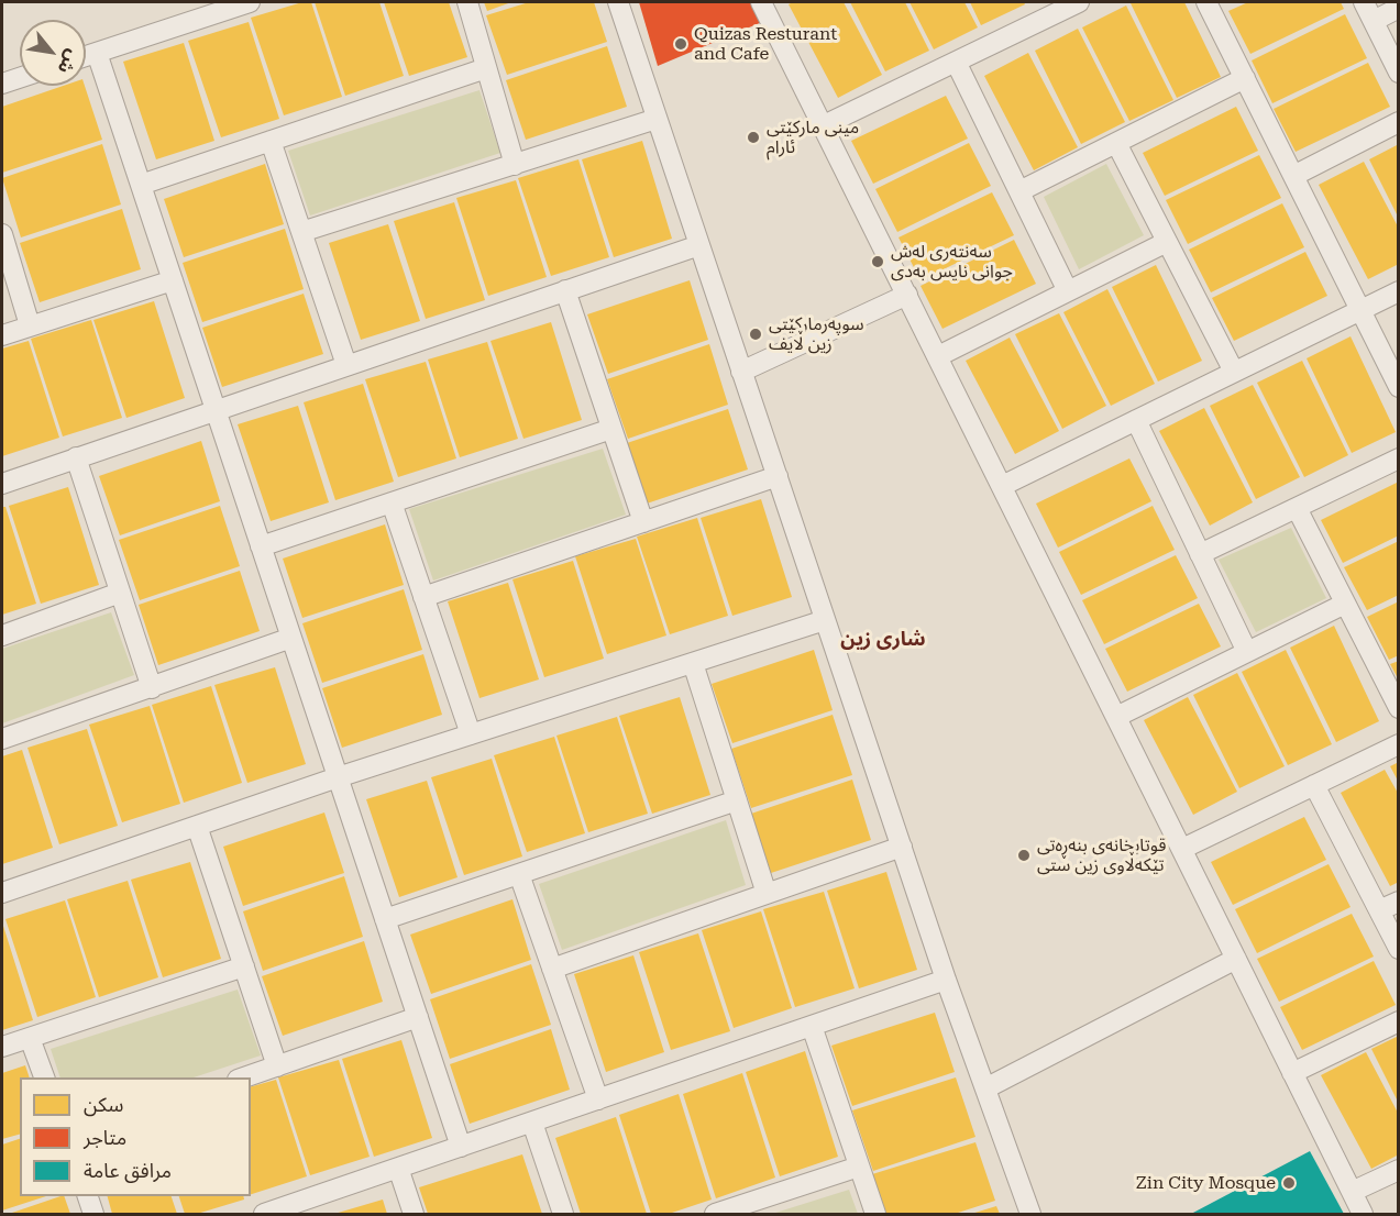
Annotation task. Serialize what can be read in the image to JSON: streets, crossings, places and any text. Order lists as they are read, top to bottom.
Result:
{
  "districts": ["شاری زین"],
  "places": [
    "Quizas Resturant and Cafe",
    "مينی ماركێتی ئارام",
    "سەنتەری لەش جوانی نایس بەدی",
    "سوپەرماركێتی زین ڵایف",
    "قوتابخانەی بنەڕەتی تێکەڵاوی زین ستی",
    "Zin City Mosque"
  ],
  "legend": ["سكن", "متاجر", "مرافق عامة"],
  "north": "bottom right"
}
